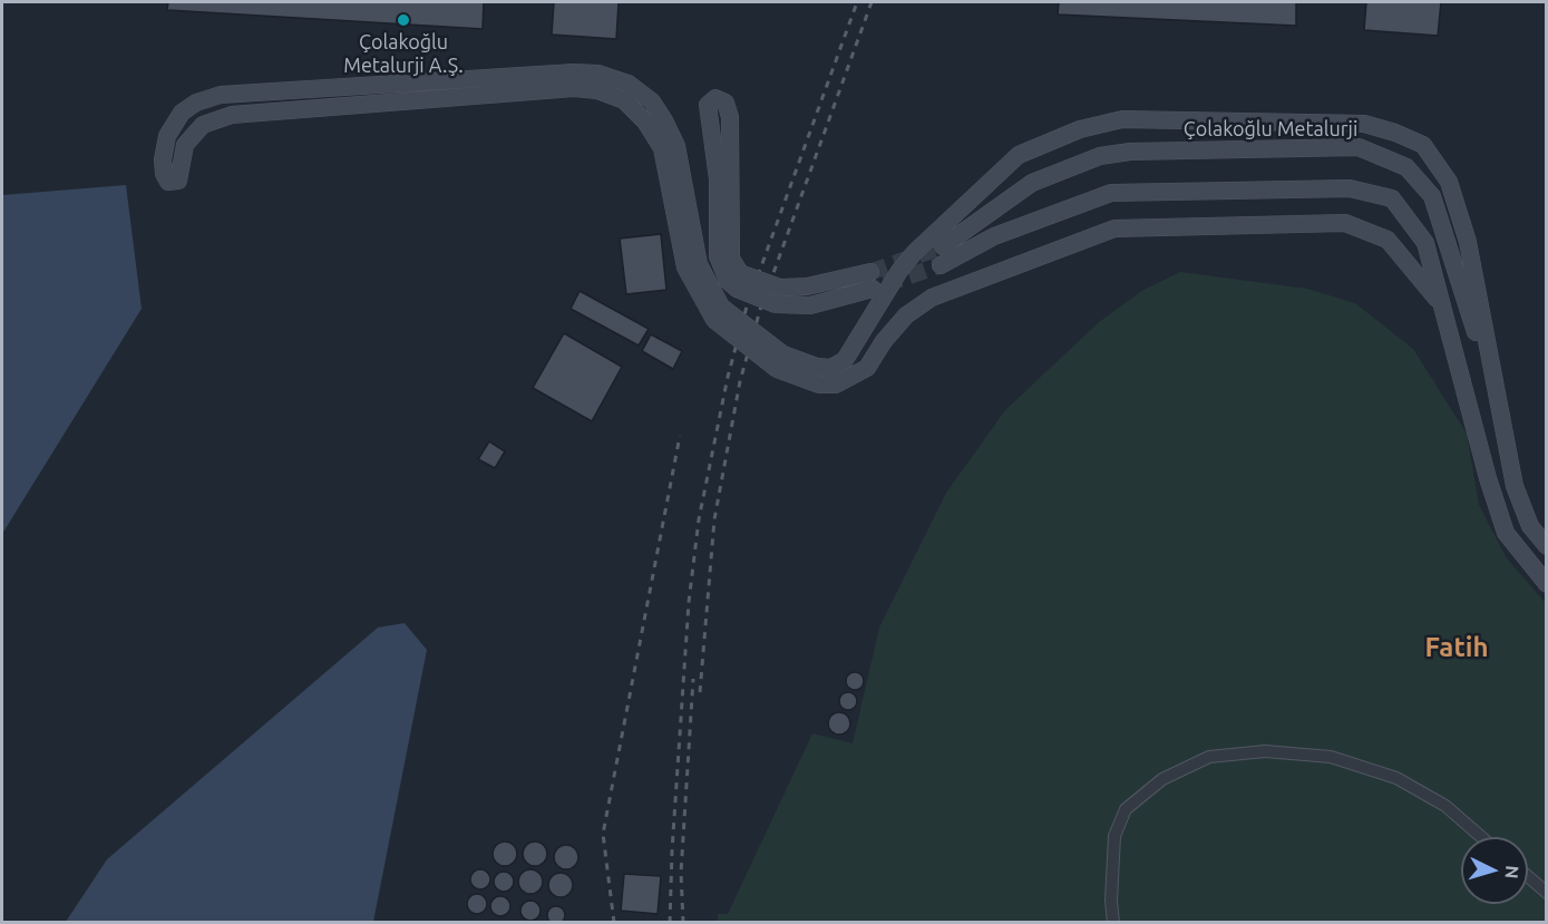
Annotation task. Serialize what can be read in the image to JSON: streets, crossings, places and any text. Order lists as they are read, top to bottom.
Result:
{
  "streets": {
    "main road": ["Çolakoğlu Metalurji"]
  },
  "districts": ["Fatih"],
  "places": ["Çolakoğlu Metalurji A.Ş."],
  "north": "right"
}
